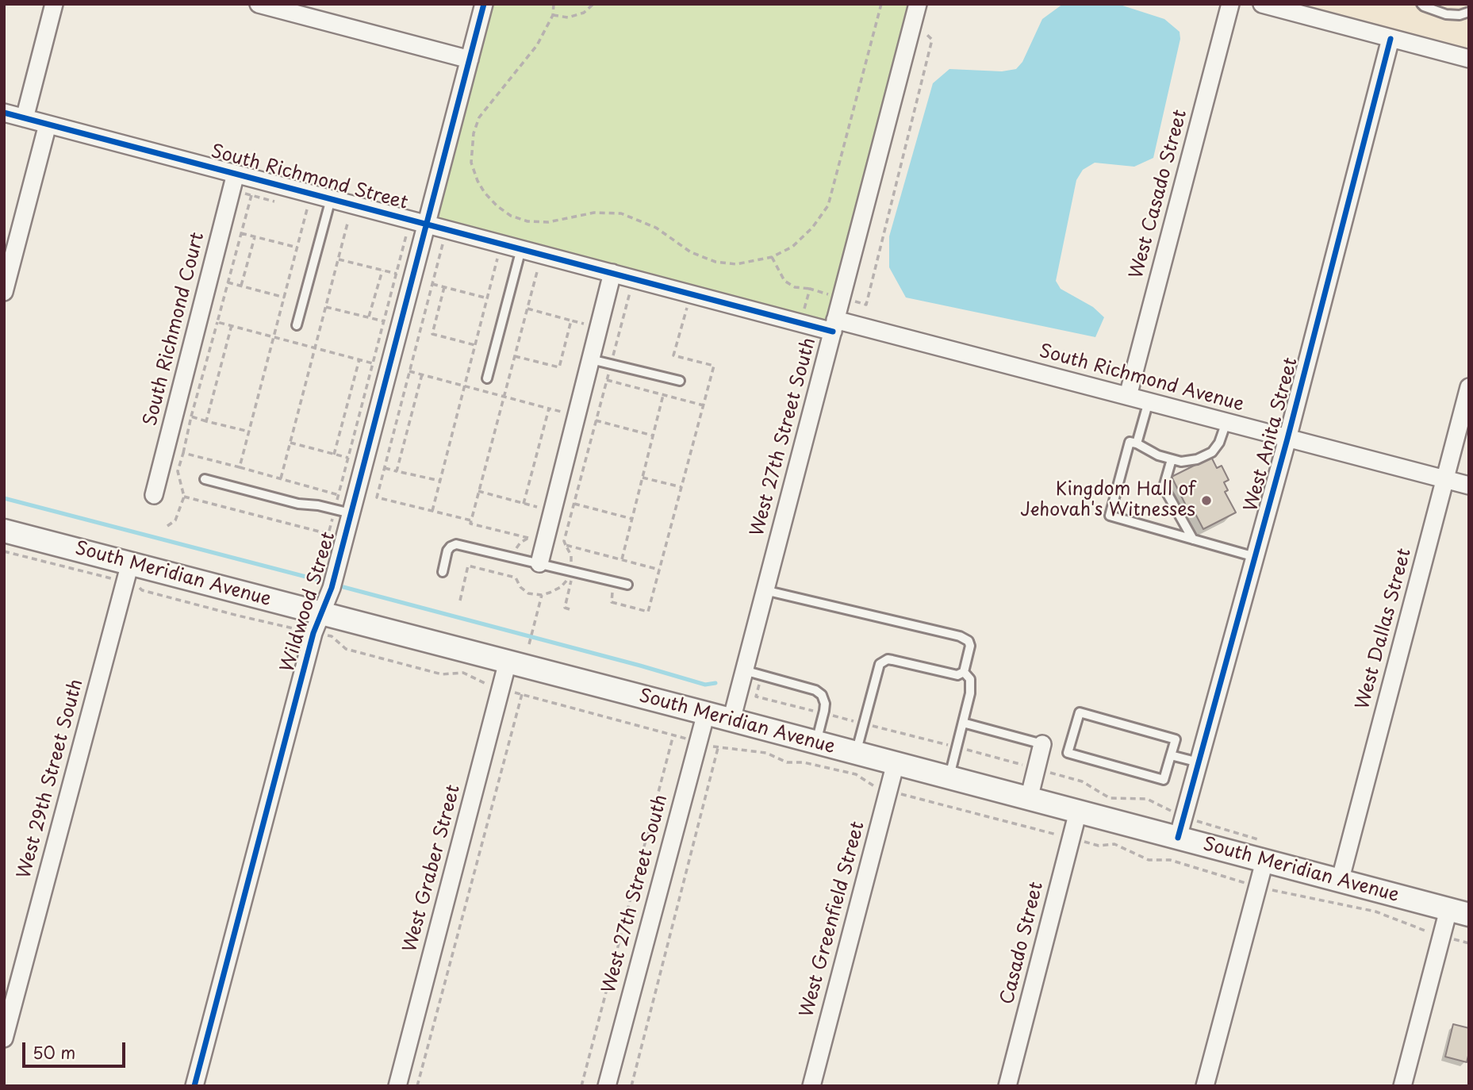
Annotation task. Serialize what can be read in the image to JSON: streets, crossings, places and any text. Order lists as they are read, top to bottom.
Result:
{
  "streets": {
    "main road": ["South Meridian Avenue"],
    "street": [
      "South Richmond Street",
      "West Casado Street",
      "South Richmond Court",
      "South Richmond Avenue",
      "West Anita Street",
      "West 27th Street South",
      "Wildwood Street",
      "West Dallas Street",
      "West 29th Street South",
      "West Graber Street",
      "West Greenfield Street",
      "Casado Street"
    ]
  },
  "crossings": [
    ["South Richmond Street", "South Richmond Court"],
    ["South Richmond Street", "South Richmond Avenue"],
    ["South Richmond Street", "West 27th Street South"],
    ["South Richmond Street", "Wildwood Street"],
    ["West Casado Street", "South Richmond Avenue"],
    ["South Richmond Avenue", "West Anita Street"],
    ["South Richmond Avenue", "West 27th Street South"],
    ["South Richmond Avenue", "West Dallas Street"],
    ["West Anita Street", "South Meridian Avenue"],
    ["West 27th Street South", "South Meridian Avenue"],
    ["South Meridian Avenue", "Wildwood Street"],
    ["South Meridian Avenue", "West Dallas Street"],
    ["South Meridian Avenue", "West 29th Street South"],
    ["South Meridian Avenue", "West Graber Street"],
    ["South Meridian Avenue", "West Greenfield Street"],
    ["South Meridian Avenue", "Casado Street"]
  ],
  "places": ["Kingdom Hall of Jehovah's Witnesses"],
  "scale_bar": "50 m"
}
